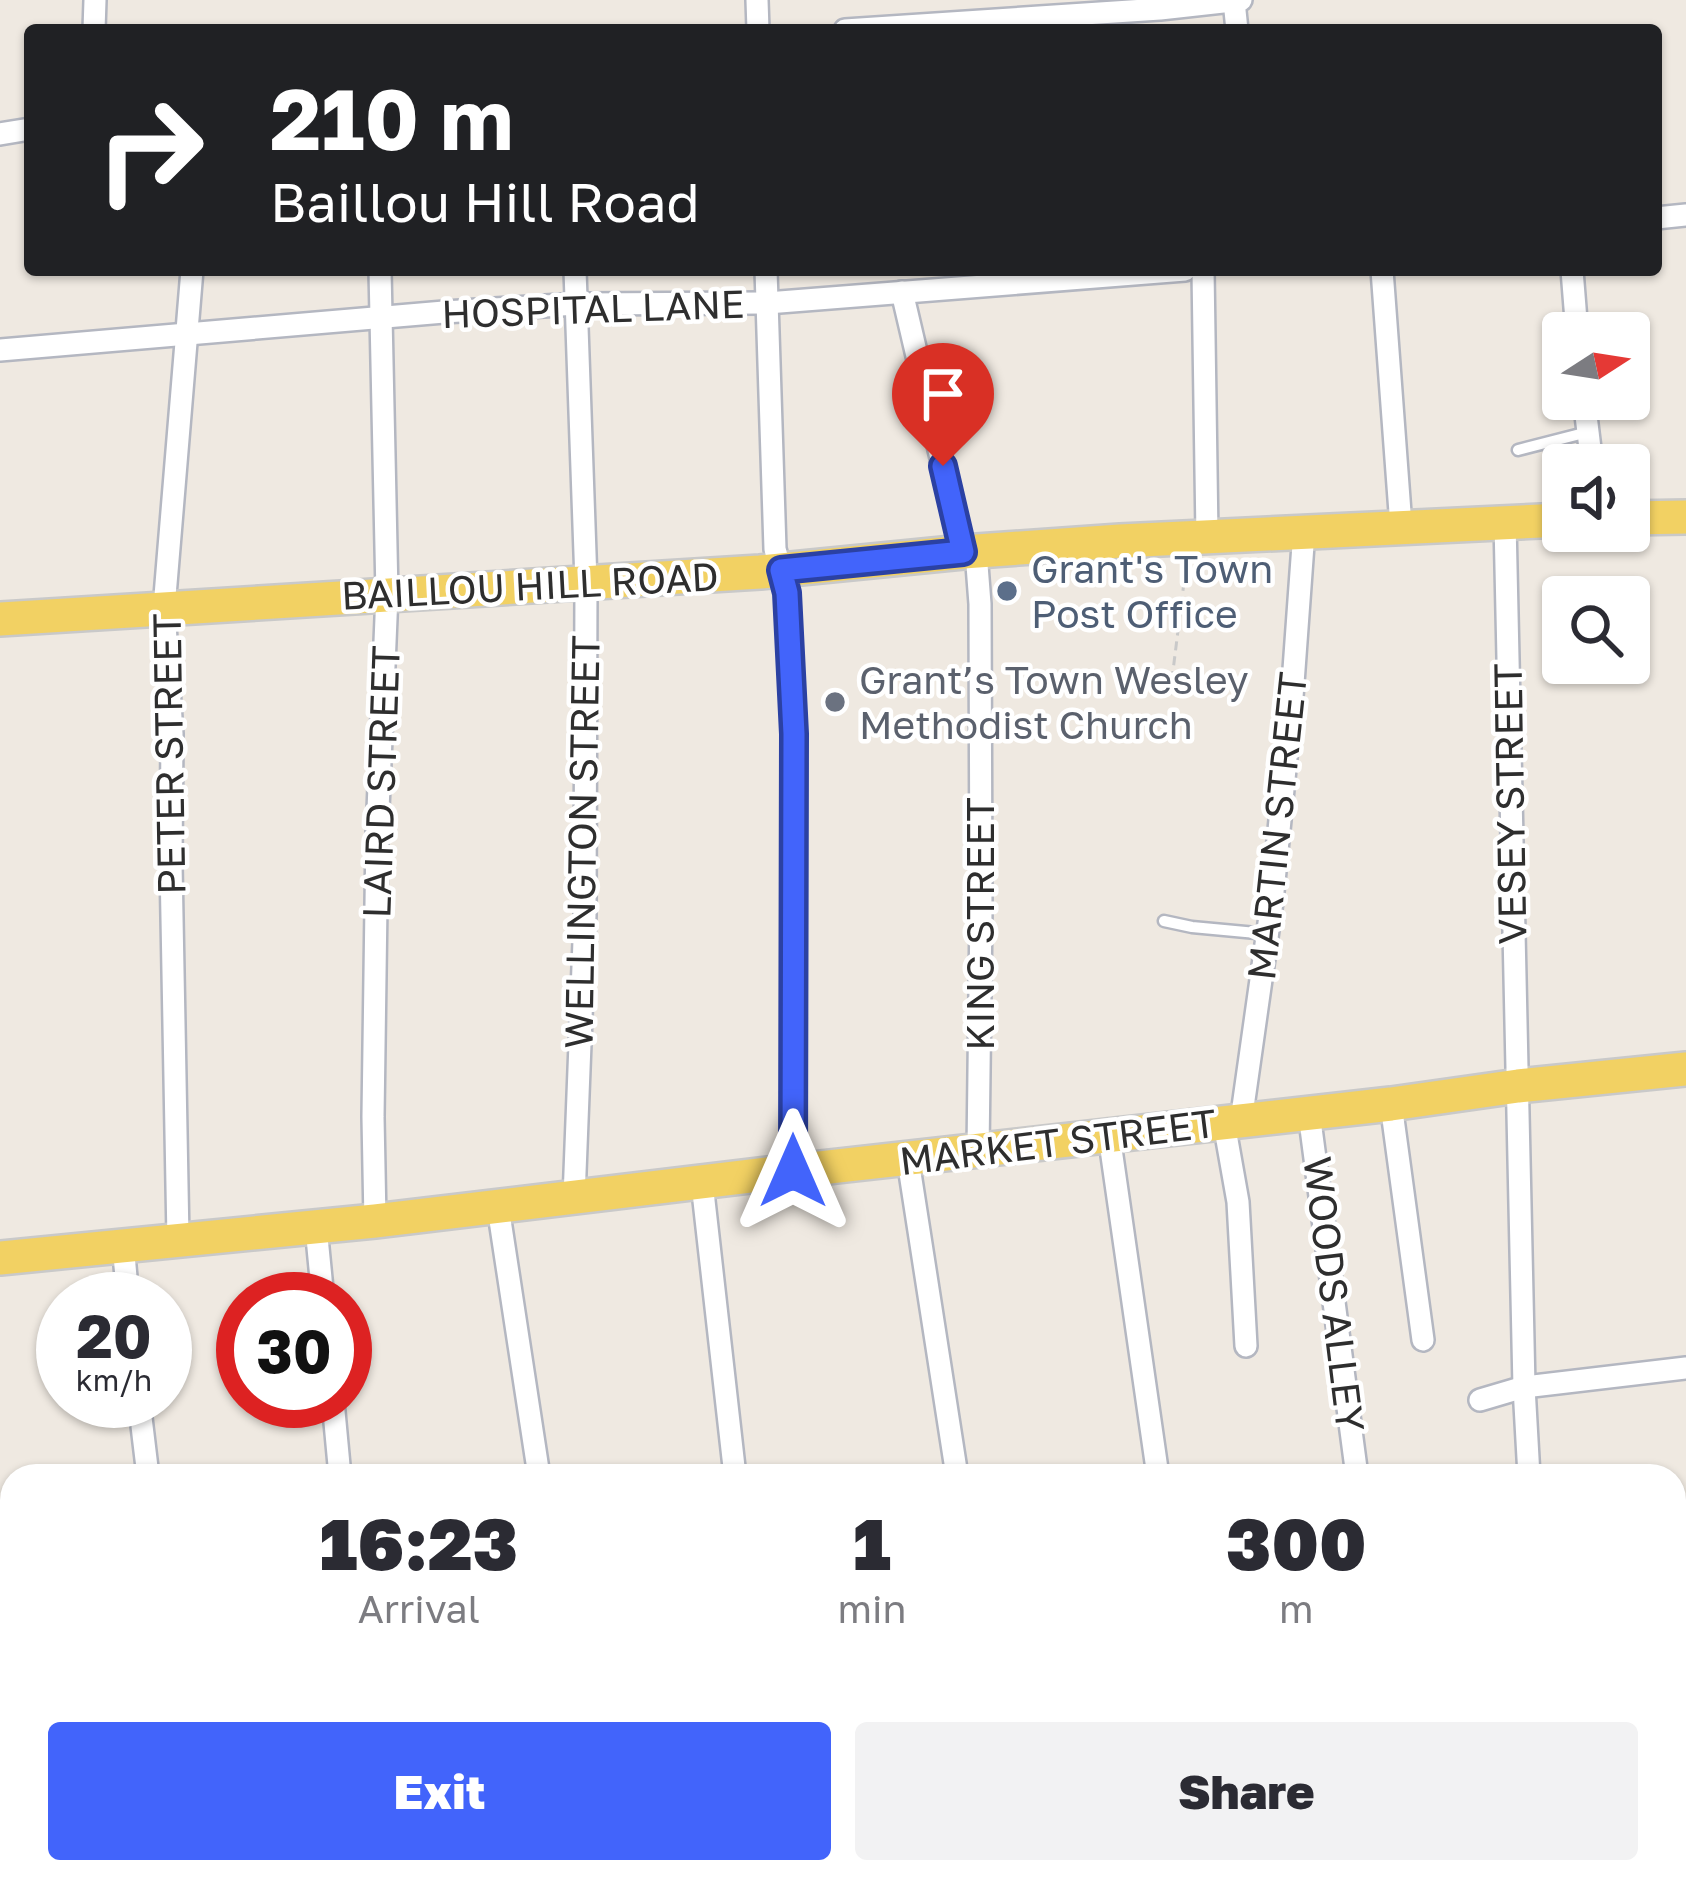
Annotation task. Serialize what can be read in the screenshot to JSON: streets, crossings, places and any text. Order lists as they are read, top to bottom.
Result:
{
  "streets": {
    "main road": ["BAILLOU HILL ROAD", "MARKET STREET"],
    "street": [
      "HOSPITAL LANE",
      "PETER STREET",
      "LAIRD STREET",
      "VESEY STREET",
      "MARTIN STREET",
      "WELLINGTON STREET",
      "KING STREET",
      "WOODS ALLEY"
    ]
  },
  "crossings": [
    ["HOSPITAL LANE", "PETER STREET"],
    ["HOSPITAL LANE", "LAIRD STREET"],
    ["HOSPITAL LANE", "WELLINGTON STREET"],
    ["HOSPITAL LANE", "KING STREET"],
    ["BAILLOU HILL ROAD", "PETER STREET"],
    ["BAILLOU HILL ROAD", "LAIRD STREET"],
    ["BAILLOU HILL ROAD", "VESEY STREET"],
    ["BAILLOU HILL ROAD", "MARTIN STREET"],
    ["BAILLOU HILL ROAD", "WELLINGTON STREET"],
    ["BAILLOU HILL ROAD", "KING STREET"],
    ["PETER STREET", "MARKET STREET"],
    ["LAIRD STREET", "MARKET STREET"],
    ["VESEY STREET", "MARKET STREET"],
    ["MARTIN STREET", "MARKET STREET"],
    ["WELLINGTON STREET", "MARKET STREET"],
    ["KING STREET", "MARKET STREET"],
    ["MARKET STREET", "WOODS ALLEY"]
  ],
  "places": ["Grant's Town Post Office", "Grant’s Town Wesley Methodist Church"],
  "north": "right",
  "page": {
    "turn": ["210 m", "Baillou Hill Road"],
    "speed": "20 km/h",
    "limit": "30",
    "eta": [
      "16:23",
      "Arrival",
      "1",
      "min",
      "300",
      "m"
    ],
    "buttons": ["Exit", "Share"]
  }
}
